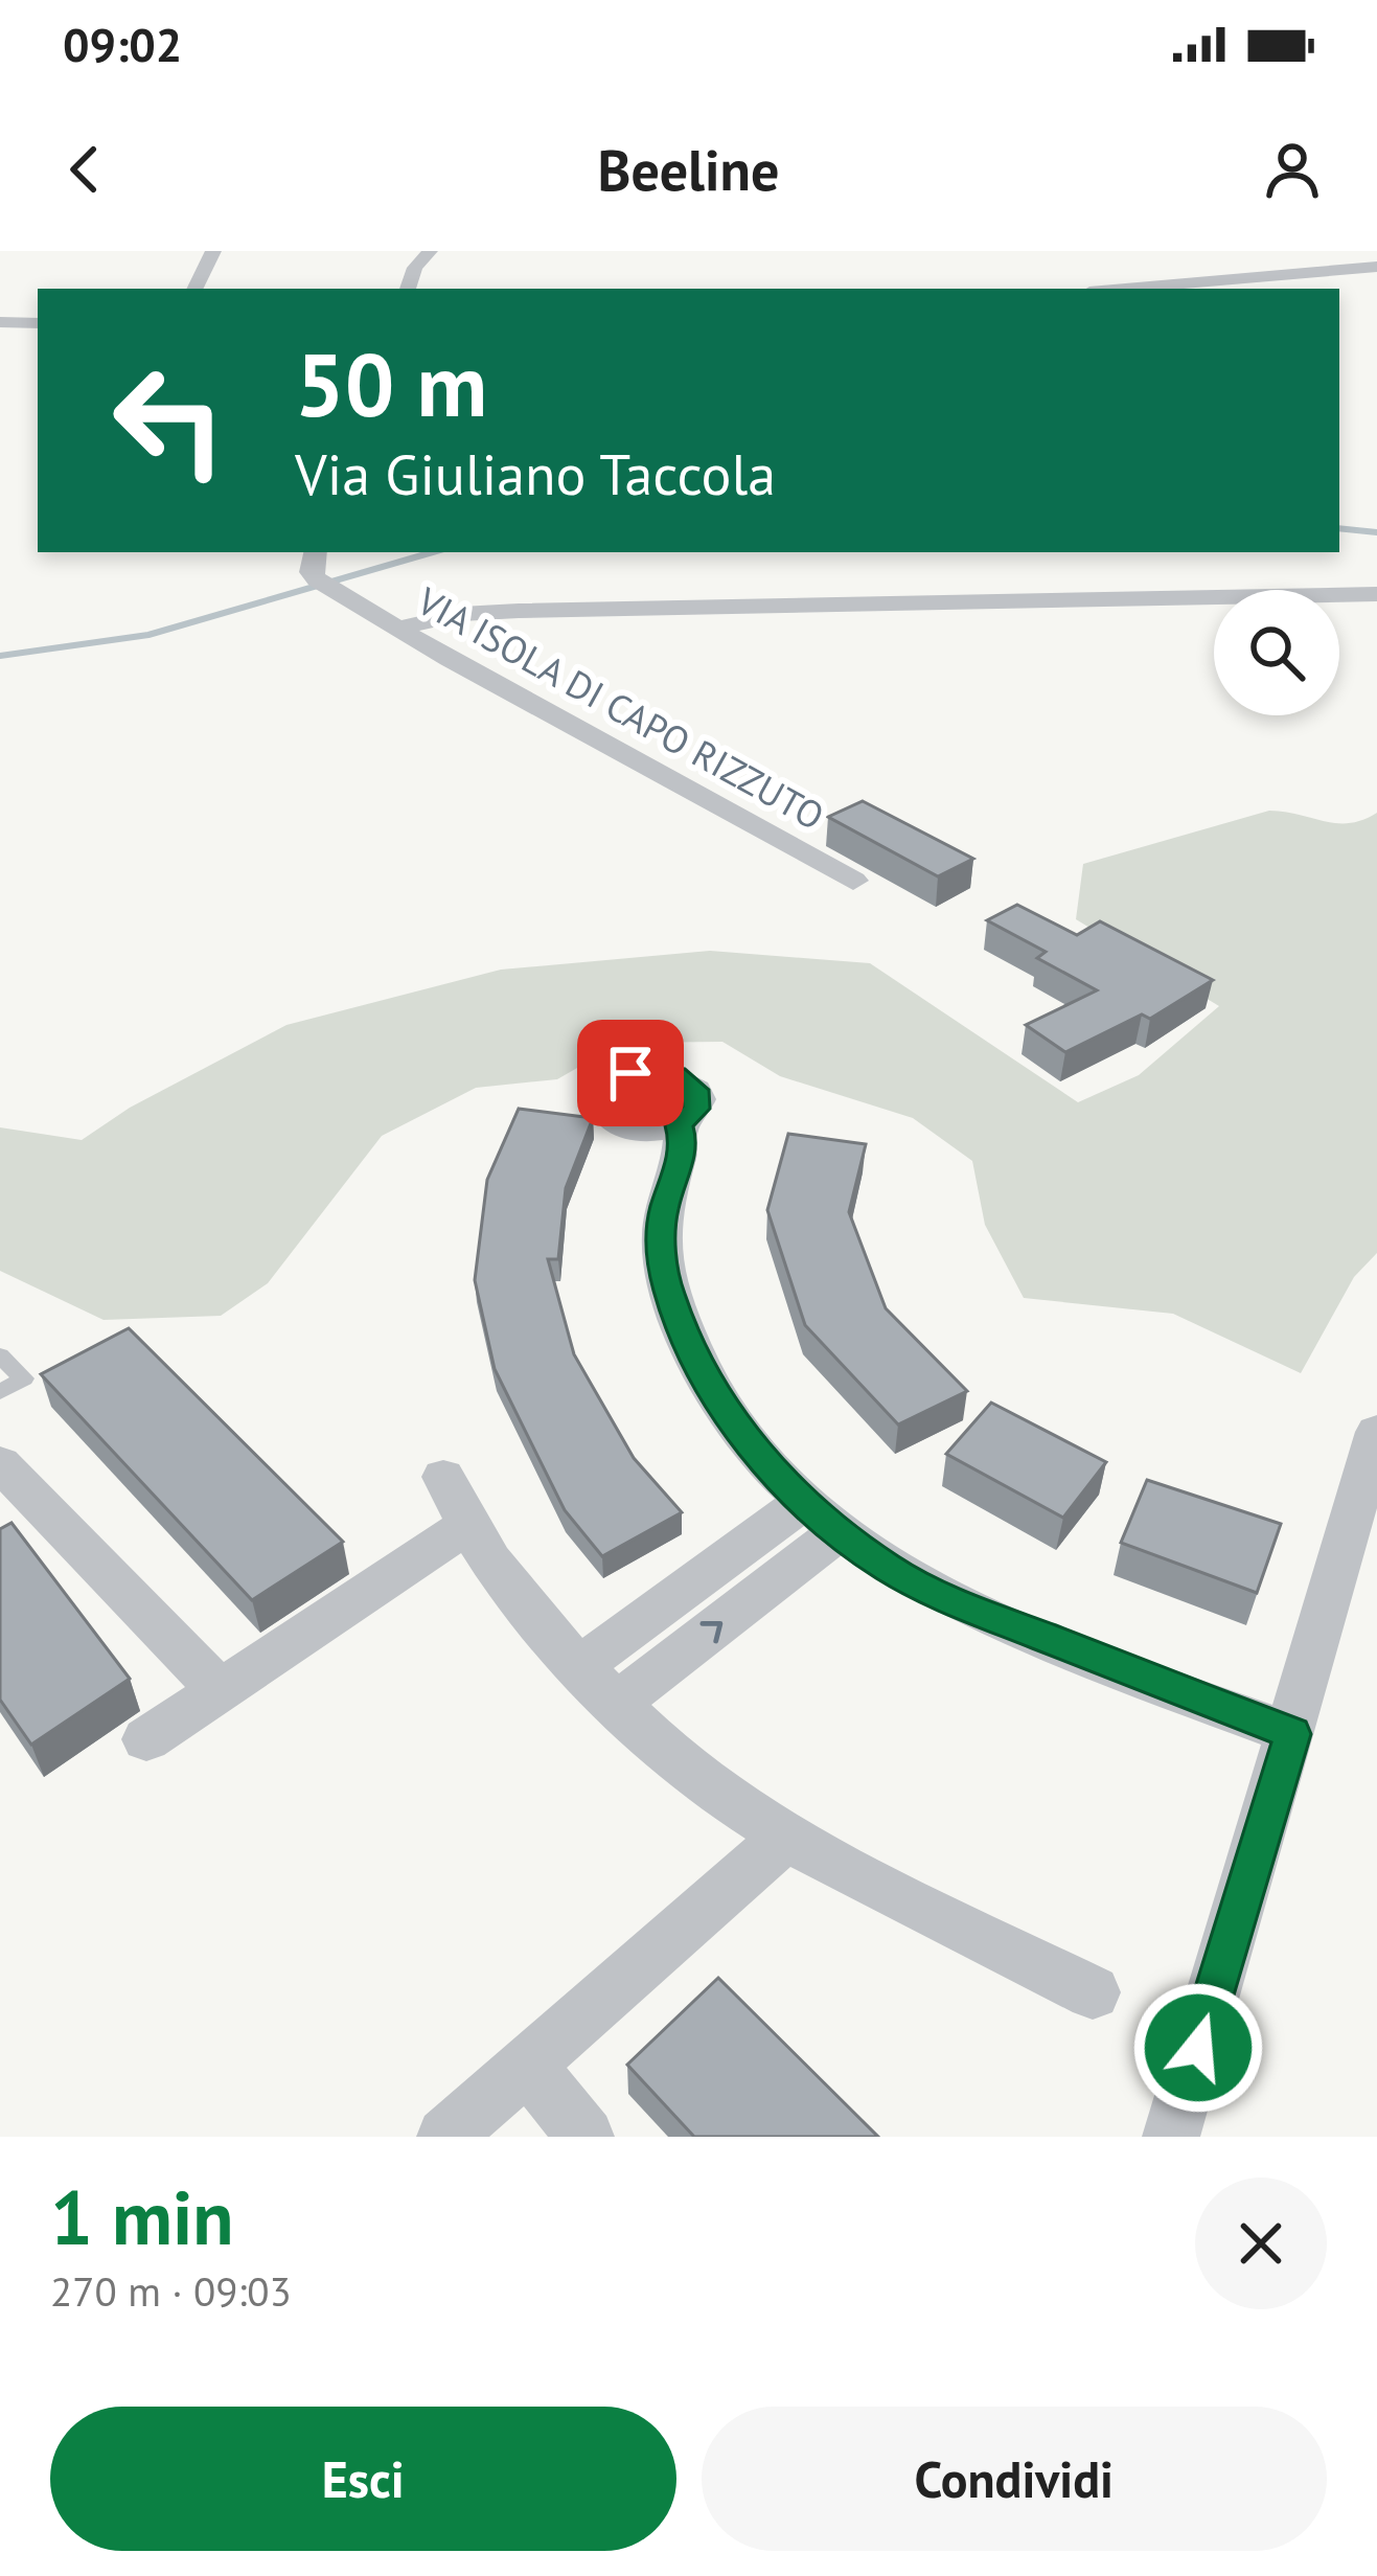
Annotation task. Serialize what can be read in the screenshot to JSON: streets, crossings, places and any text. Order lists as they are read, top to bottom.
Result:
{
  "streets": {
    "street": ["VIA ISOLA DI CAPO RIZZUTO"]
  },
  "page": {
    "status": "09:02",
    "header": "Beeline",
    "turn": ["50 m", "Via Giuliano Taccola"],
    "heading": ["1 min", "270 m · 09:03"],
    "buttons": ["Esci", "Condividi"]
  }
}
